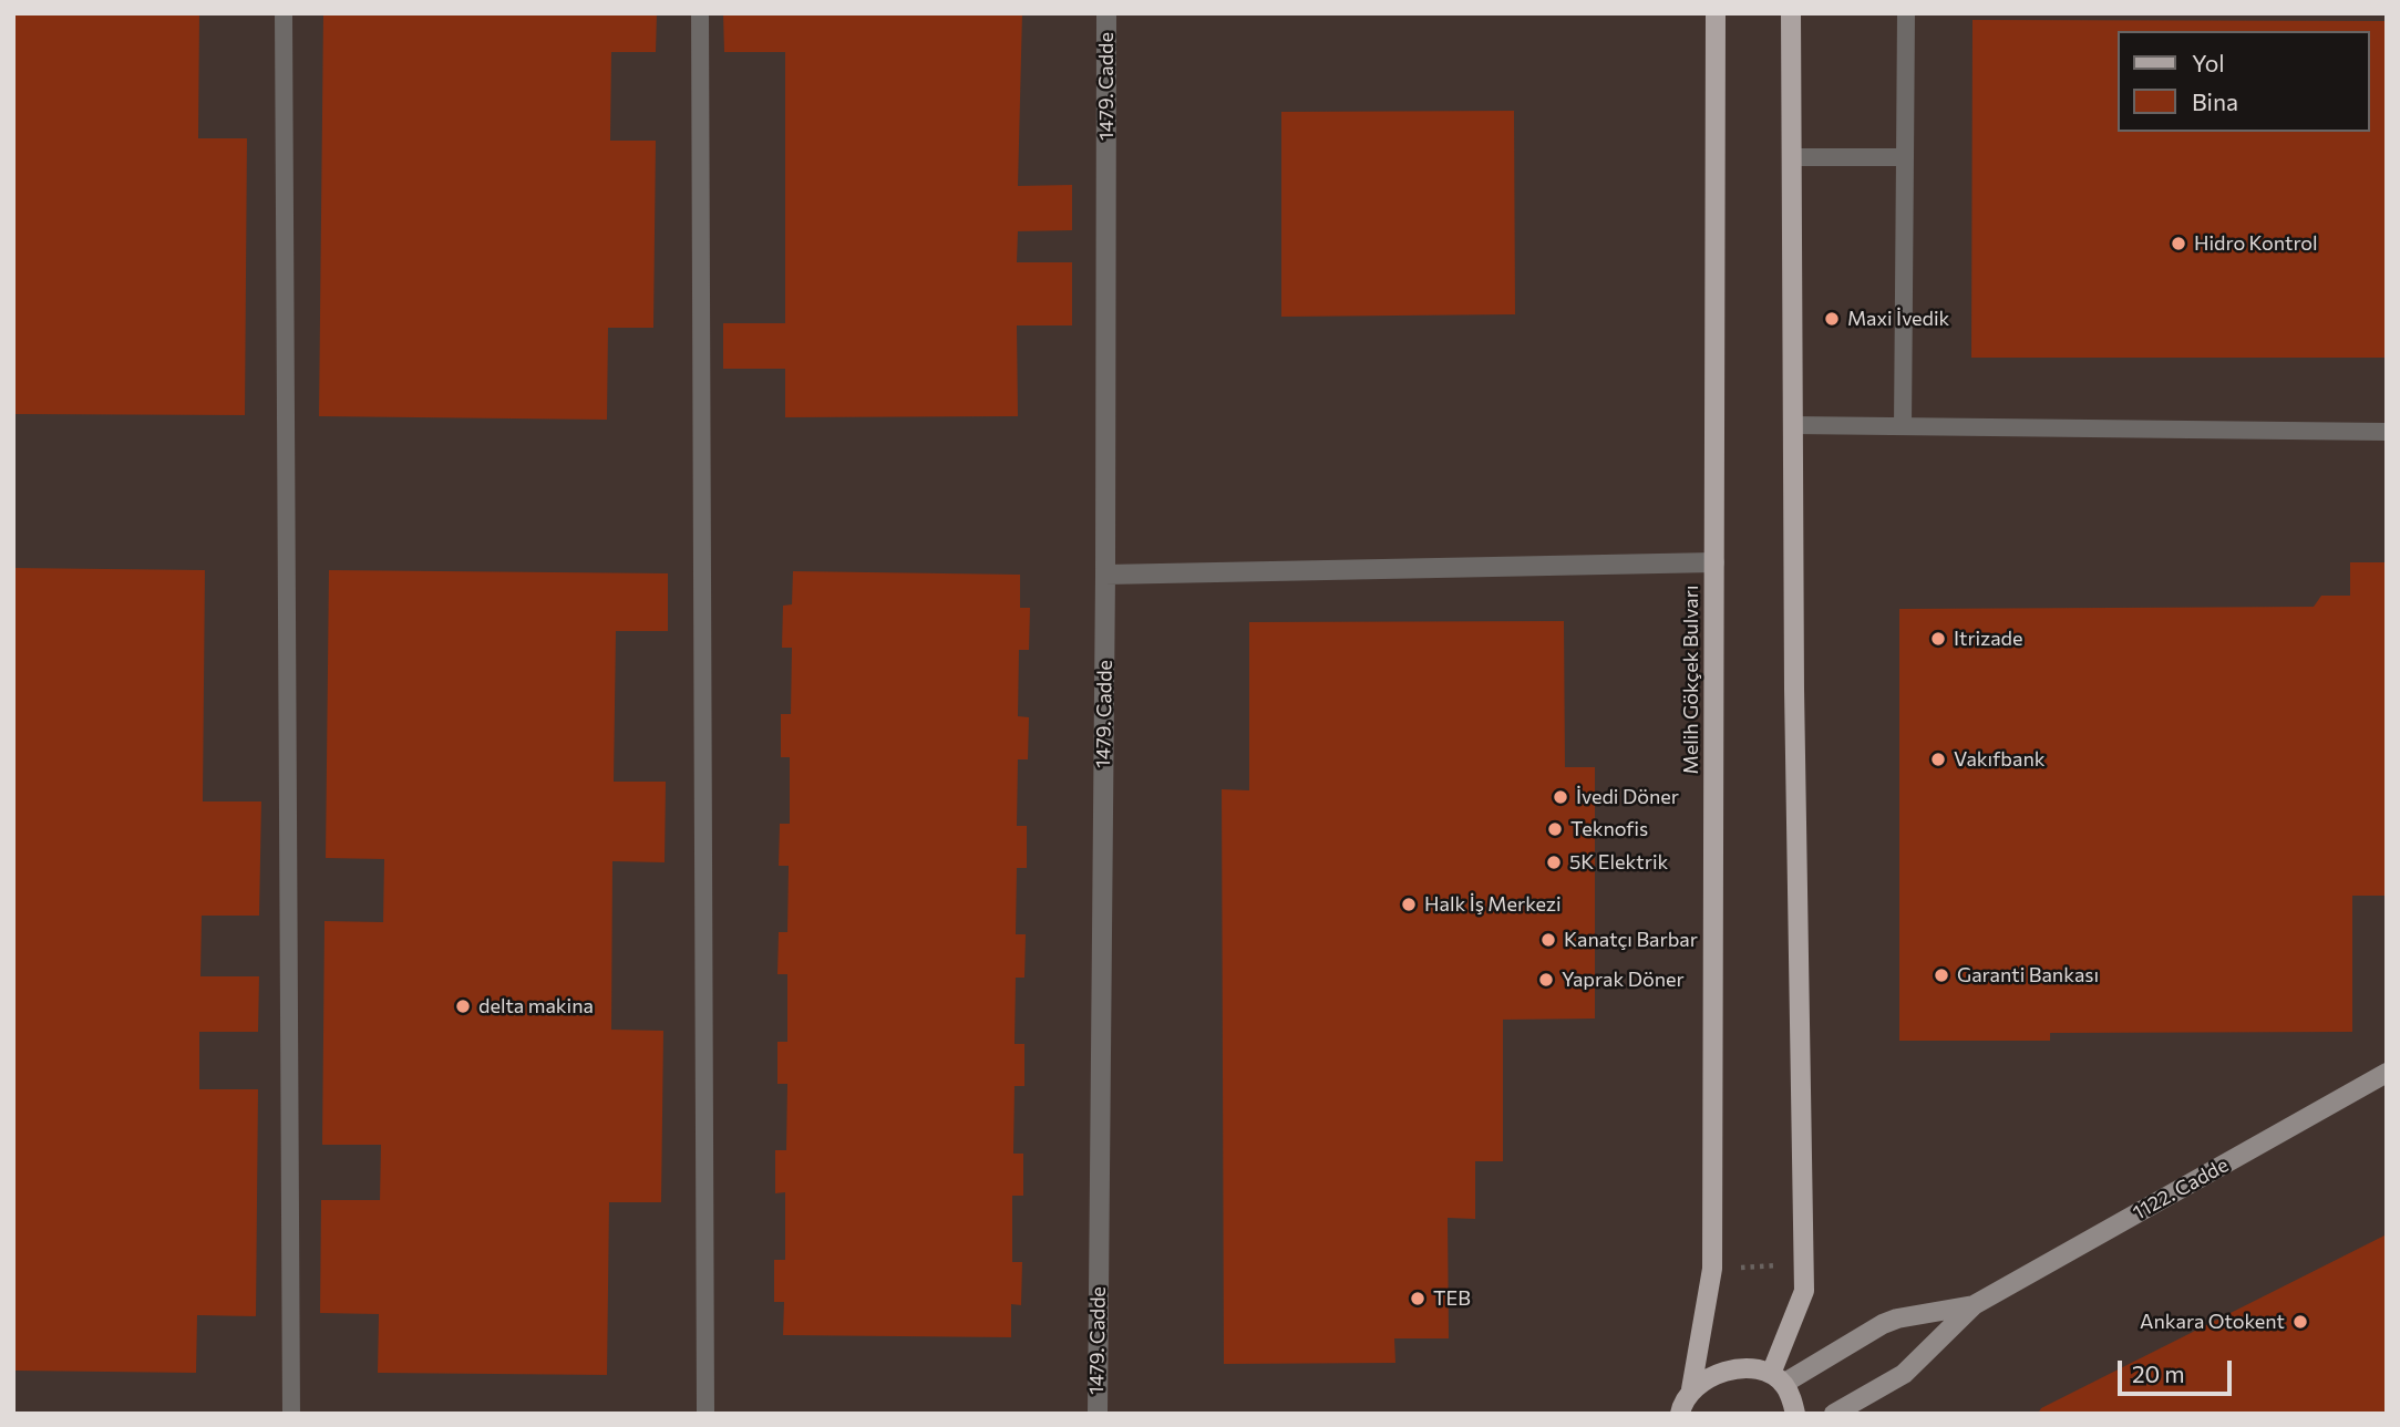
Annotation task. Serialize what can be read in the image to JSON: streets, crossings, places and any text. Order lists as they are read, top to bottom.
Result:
{
  "streets": {
    "main road": ["Melih Gökçek Bulvarı", "1122. Cadde"],
    "street": ["1479. Cadde"]
  },
  "places": [
    "Hidro Kontrol",
    "Maxi İvedik",
    "Itrizade",
    "Vakıfbank",
    "İvedi Döner",
    "Teknofis",
    "5K Elektrik",
    "Halk İş Merkezi",
    "Kanatçı Barbar",
    "Garanti Bankası",
    "Yaprak Döner",
    "delta makina",
    "TEB",
    "Ankara Otokent"
  ],
  "legend": ["Yol", "Bina"],
  "scale_bar": "20 m"
}
